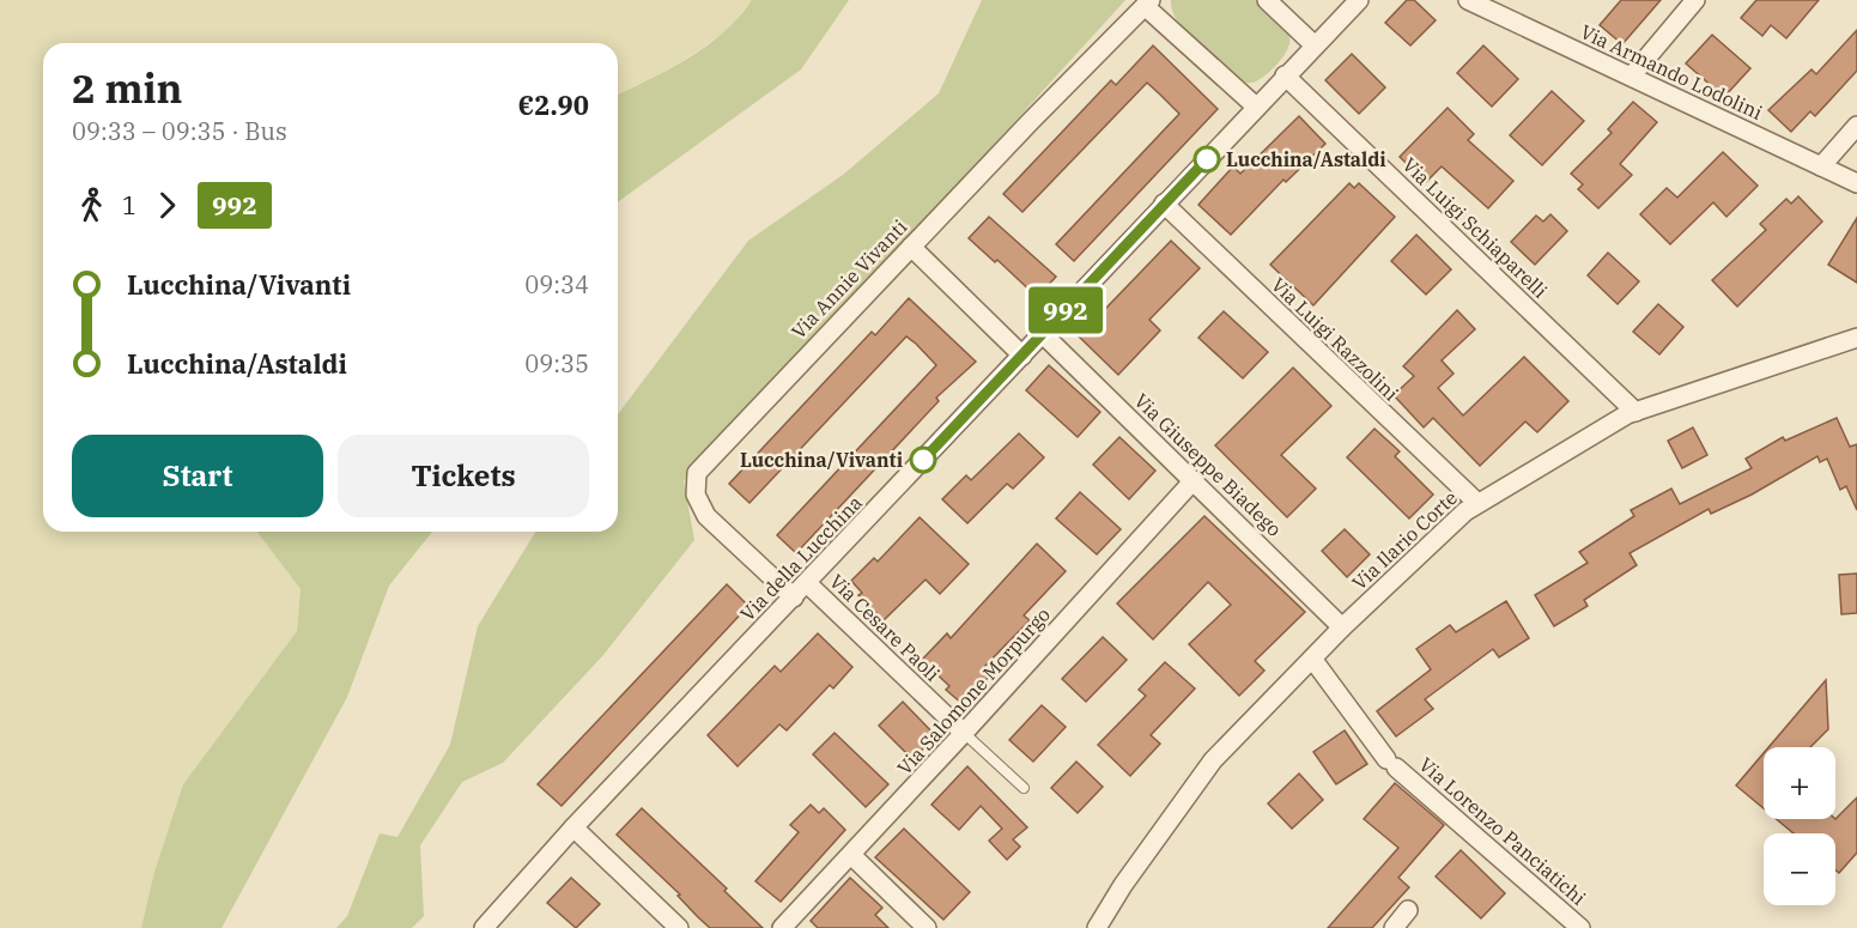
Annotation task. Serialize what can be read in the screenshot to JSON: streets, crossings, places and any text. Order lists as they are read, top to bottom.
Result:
{
  "streets": {
    "street": [
      "Via Armando Lodolini",
      "Via Luigi Schiaparelli",
      "Via Annie Vivanti",
      "Via Luigi Razzolini",
      "Via Giuseppe Biadego",
      "Via Ilario Corte",
      "Via della Lucchina",
      "Via Cesare Paoli",
      "Via Salomone Morpurgo",
      "Via Lorenzo Panciatichi"
    ]
  },
  "crossings": [
    ["Via Luigi Schiaparelli", "Via Ilario Corte"],
    ["Via Luigi Schiaparelli", "Via della Lucchina"],
    ["Via Annie Vivanti", "Via della Lucchina"],
    ["Via Luigi Razzolini", "Via Ilario Corte"],
    ["Via Luigi Razzolini", "Via della Lucchina"],
    ["Via Giuseppe Biadego", "Via Ilario Corte"],
    ["Via Giuseppe Biadego", "Via della Lucchina"],
    ["Via Giuseppe Biadego", "Via Salomone Morpurgo"],
    ["Via Ilario Corte", "Via Lorenzo Panciatichi"],
    ["Via della Lucchina", "Via Cesare Paoli"],
    ["Via Cesare Paoli", "Via Salomone Morpurgo"]
  ],
  "places": ["Lucchina/Astaldi", "Lucchina/Vivanti"],
  "lines": ["bus line 992"],
  "page": {
    "on_map": "992",
    "heading": ["2 min", "09:33 – 09:35 · Bus", "€2.90"],
    "legs": ["1", "992"],
    "list": [
      {
        "name": "Lucchina/Vivanti",
        "value": "09:34"
      },
      {
        "name": "Lucchina/Astaldi",
        "value": "09:35"
      }
    ],
    "buttons": ["Start", "Tickets"],
    "map_buttons": ["+", "−"]
  }
}
